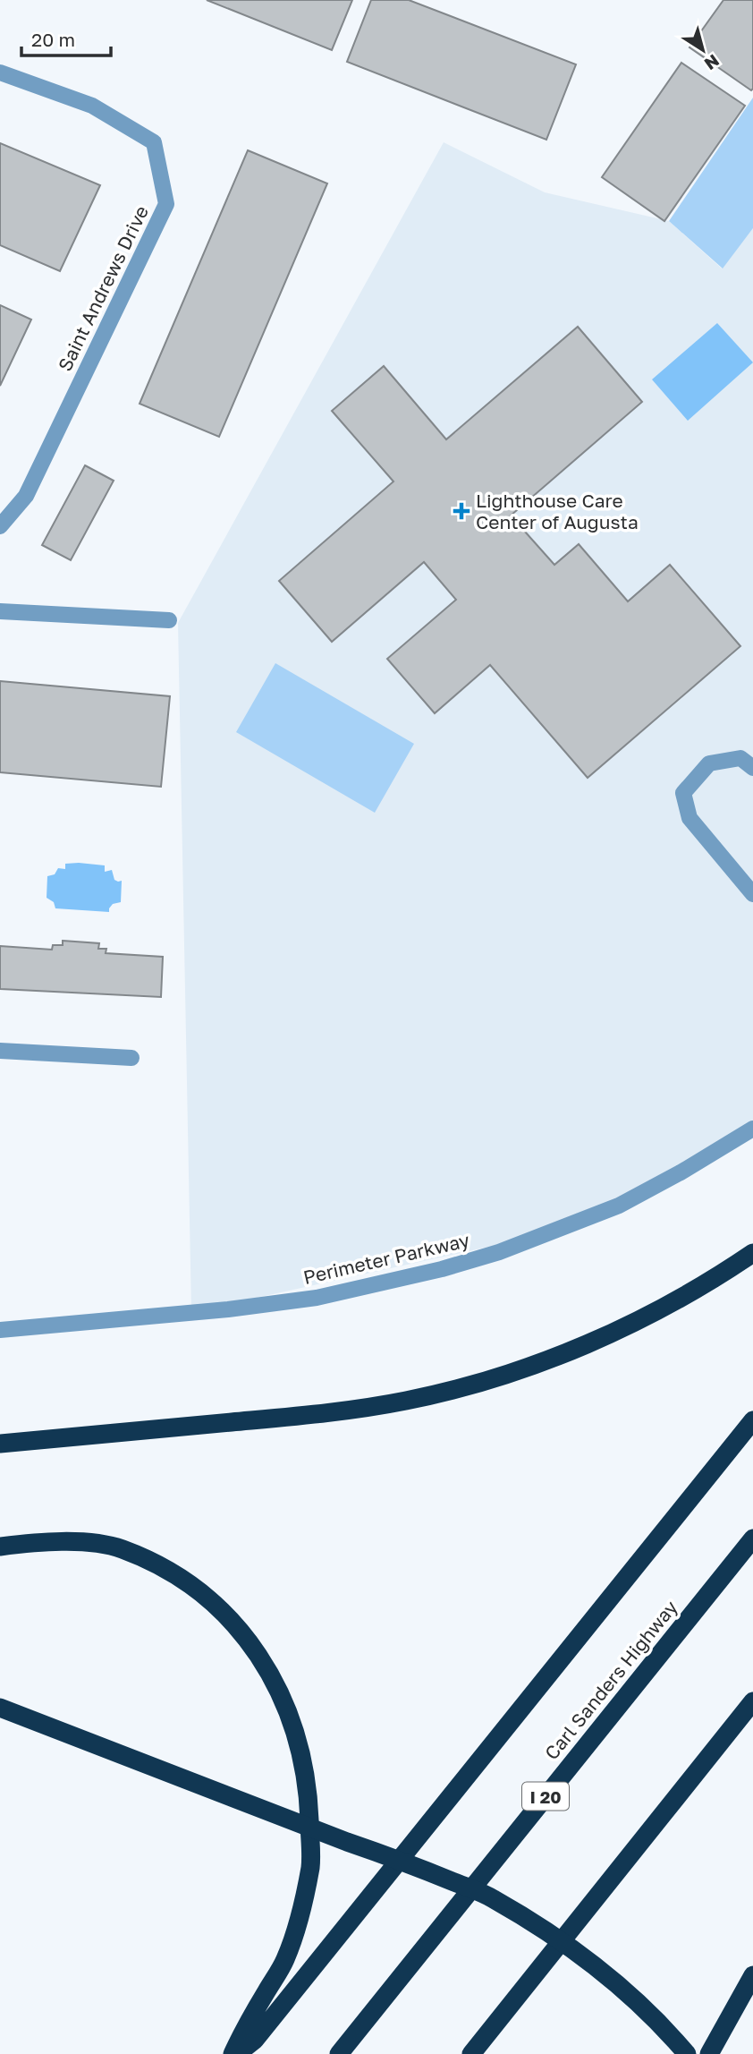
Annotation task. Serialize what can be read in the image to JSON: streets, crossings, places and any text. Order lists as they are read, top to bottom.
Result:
{
  "streets": {
    "highway": ["Carl Sanders Highway", "I 20"],
    "street": ["Saint Andrews Drive", "Perimeter Parkway"]
  },
  "places": {
    "health": ["Lighthouse Care Center of Augusta"]
  },
  "scale_bar": "20 m",
  "north": "bottom right"
}
